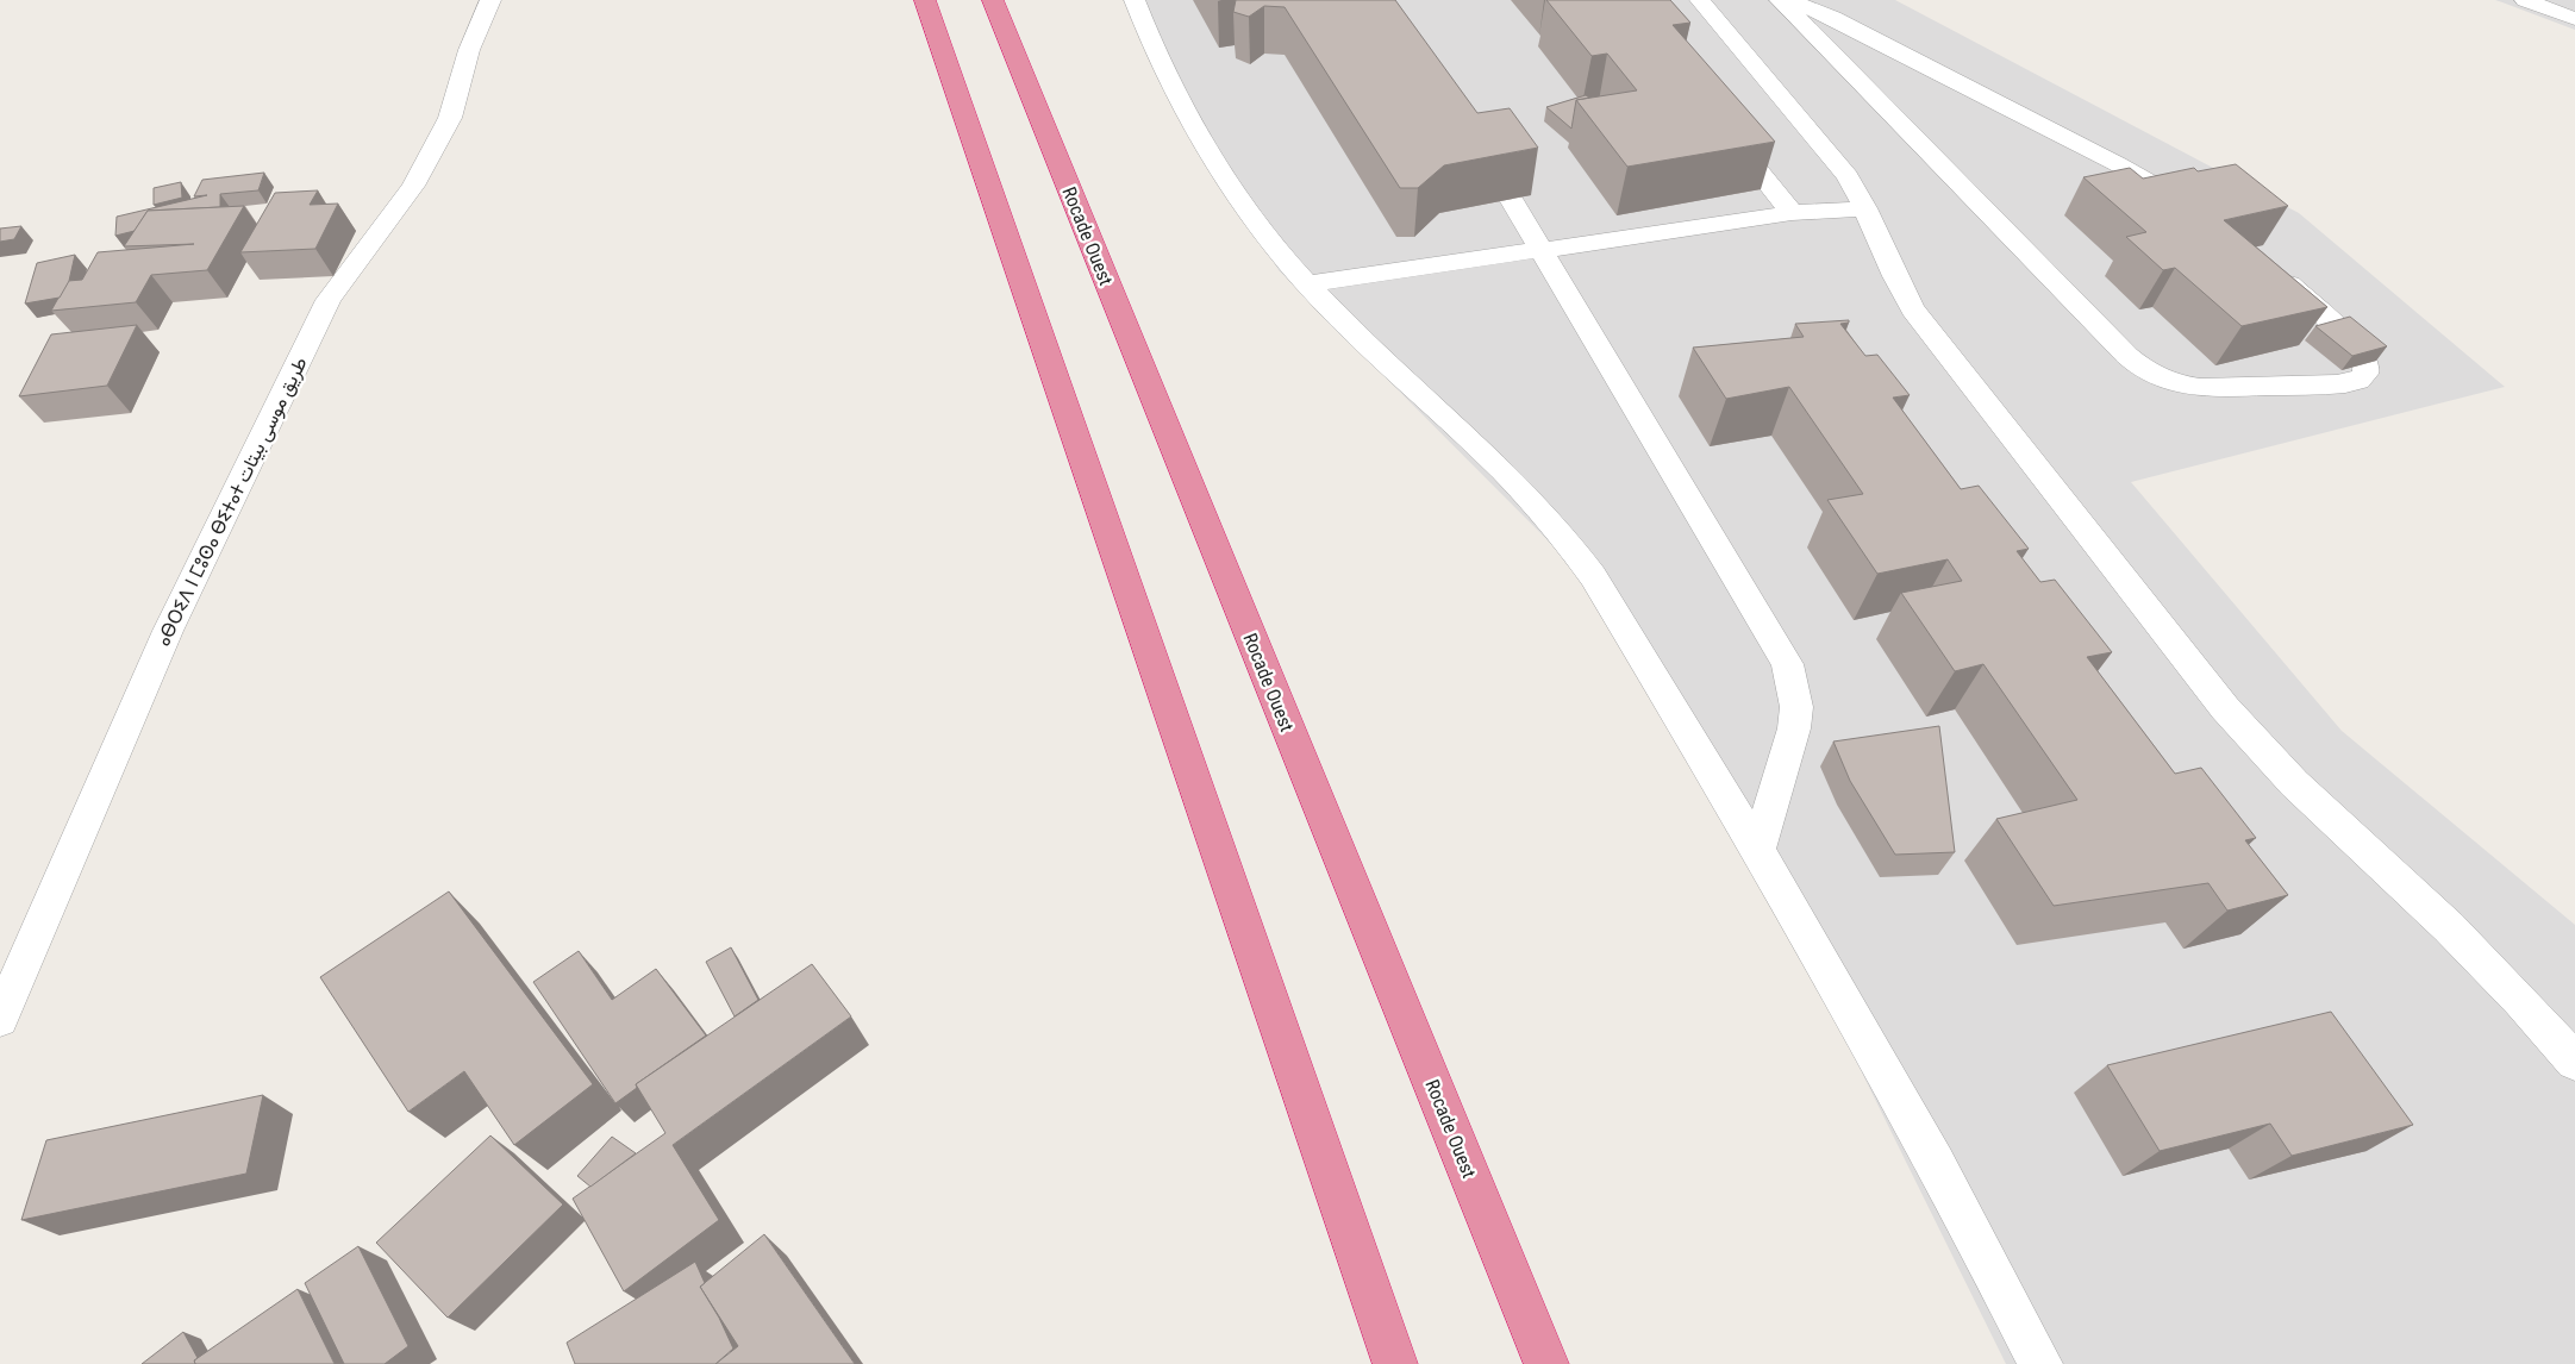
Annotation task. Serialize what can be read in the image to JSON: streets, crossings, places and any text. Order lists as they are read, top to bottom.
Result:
{
  "streets": {
    "highway": ["Rocade Ouest"],
    "street": ["ⴰⴱⵔⵉⴷ ⵏ ⵎⵓⵙⴰ ⴱⵉⵜⴰⵜ طريق موسى بيتات"]
  }
}
